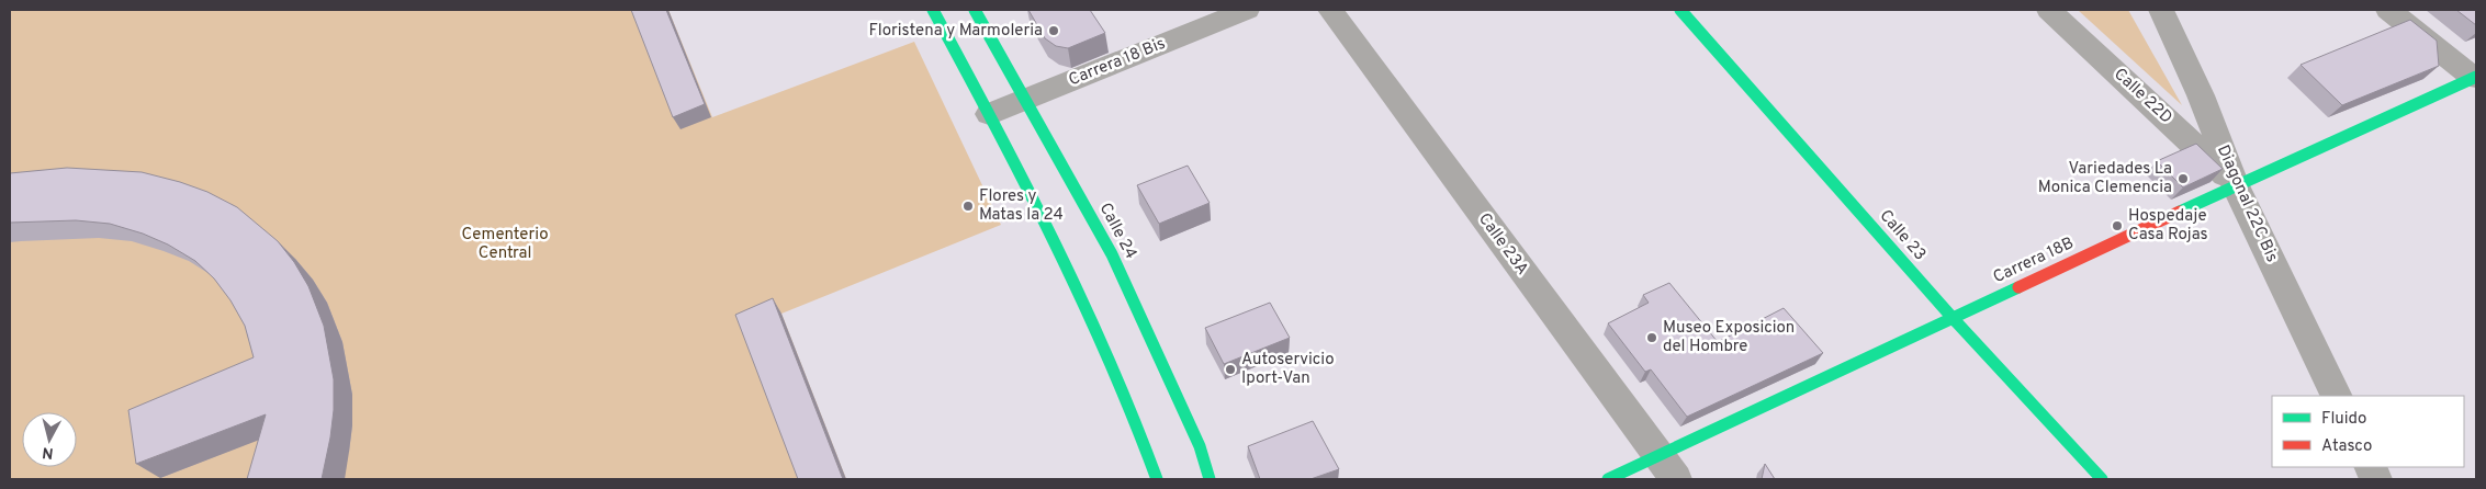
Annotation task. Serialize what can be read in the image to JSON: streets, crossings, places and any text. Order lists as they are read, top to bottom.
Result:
{
  "streets": {
    "street": [
      "Carrera 18 Bis",
      "Calle 22D",
      "Diagonal 22C Bis",
      "Calle 24",
      "Calle 23",
      "Calle 23A",
      "Carrera 18B"
    ]
  },
  "crossings": [
    ["Carrera 18 Bis", "Calle 24"],
    ["Calle 22D", "Diagonal 22C Bis"],
    ["Calle 22D", "Carrera 18B"],
    ["Diagonal 22C Bis", "Carrera 18B"],
    ["Calle 23", "Carrera 18B"],
    ["Calle 23A", "Carrera 18B"]
  ],
  "parks": ["Cementerio Central"],
  "places": [
    "Floristena y Marmoleria",
    "Variedades La Monica Clemencia",
    "Flores y Matas la 24",
    "Hospedaje Casa Rojas",
    "Museo Exposicion del Hombre",
    "Autoservicio Iport-Van"
  ],
  "legend": ["Fluido", "Atasco"],
  "north": "bottom"
}
